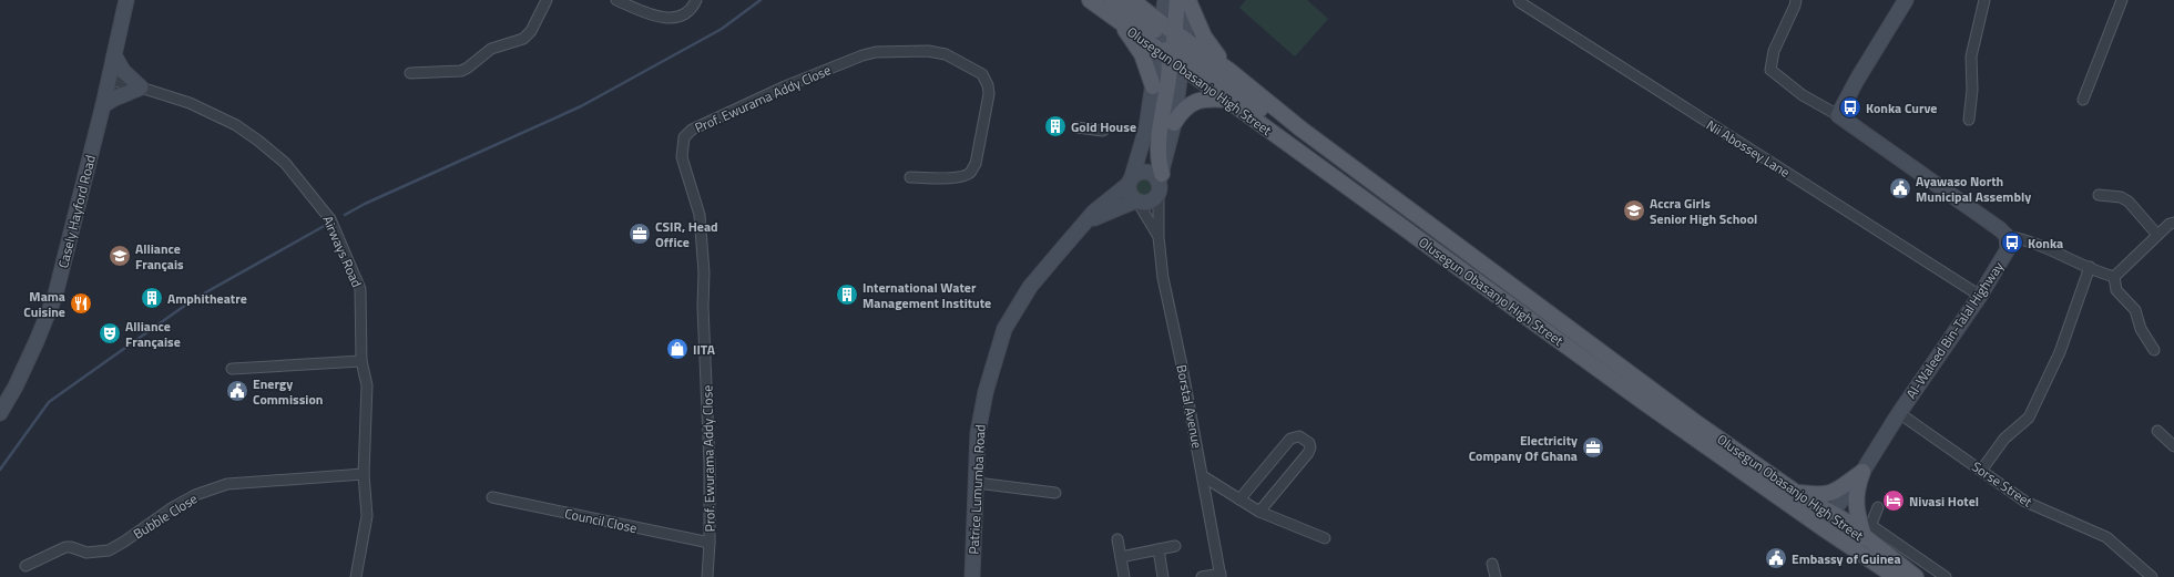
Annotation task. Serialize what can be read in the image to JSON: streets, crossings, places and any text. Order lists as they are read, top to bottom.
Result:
{
  "streets": {
    "main road": ["Olusegun Obasanjo High Street"],
    "street": [
      "Prof. Ewurama Addy Close",
      "Nii Abossey Lane",
      "Casely Hayford Road",
      "Airways Road",
      "Al-Waleed Bin-Talal Highway",
      "Borstal Avenue",
      "Sorse Street",
      "Patrice Lumumba Road",
      "Bubble Close",
      "Council Close"
    ]
  },
  "crossings": [
    ["Olusegun Obasanjo High Street", "Al-Waleed Bin-Talal Highway"],
    ["Prof. Ewurama Addy Close", "Council Close"],
    ["Nii Abossey Lane", "Al-Waleed Bin-Talal Highway"],
    ["Casely Hayford Road", "Airways Road"],
    ["Airways Road", "Bubble Close"],
    ["Al-Waleed Bin-Talal Highway", "Sorse Street"],
    ["Borstal Avenue", "Patrice Lumumba Road"]
  ],
  "places": {
    "bus stop": ["Konka Curve", "Konka"],
    "building": ["Gold House", "International Water Management Institute", "Amphitheatre"],
    "public building": ["Ayawaso North Municipal Assembly", "Energy Commission", "Embassy of Guinea"],
    "school or university": ["Accra Girls Senior High School", "Alliance Français"],
    "office": ["CSIR, Head Office", "Electricity Company Of Ghana"],
    "restaurant": ["Mama Cuisine"],
    "theatre": ["Alliance Française"],
    "shop": ["IITA"],
    "hotel": ["Nivasi Hotel"]
  }
}
